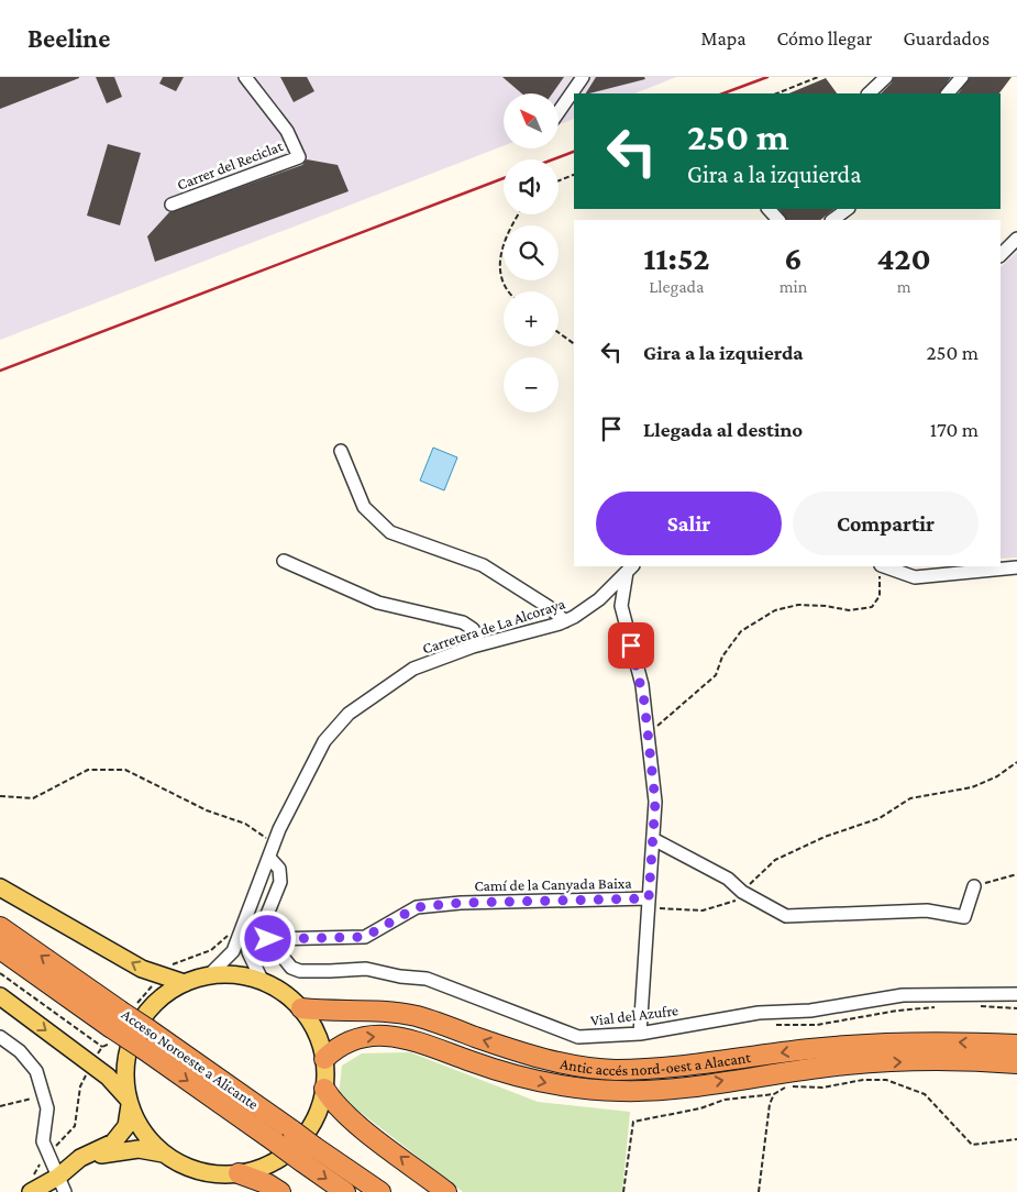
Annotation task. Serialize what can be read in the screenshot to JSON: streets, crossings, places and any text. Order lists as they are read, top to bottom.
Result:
{
  "streets": {
    "highway": ["Acceso Noroeste a Alicante", "Antic accés nord-oest a Alacant"],
    "street": [
      "Carrer del Reciclat",
      "Carretera de La Alcoraya",
      "Camí de la Canyada Baixa",
      "Vial del Azufre"
    ]
  },
  "crossings": [
    ["Camí de la Canyada Baixa", "Vial del Azufre"]
  ],
  "north": "top left",
  "page": {
    "header": "Beeline",
    "nav": ["Mapa", "Cómo llegar", "Guardados"],
    "map_buttons": ["+", "−"],
    "turn": ["250 m", "Gira a la izquierda"],
    "eta": [
      "11:52",
      "Llegada",
      "6",
      "min",
      "420",
      "m"
    ],
    "list": [
      {
        "name": "Gira a la izquierda",
        "value": "250 m"
      },
      {
        "name": "Llegada al destino",
        "value": "170 m"
      }
    ],
    "buttons": ["Salir", "Compartir"]
  }
}
